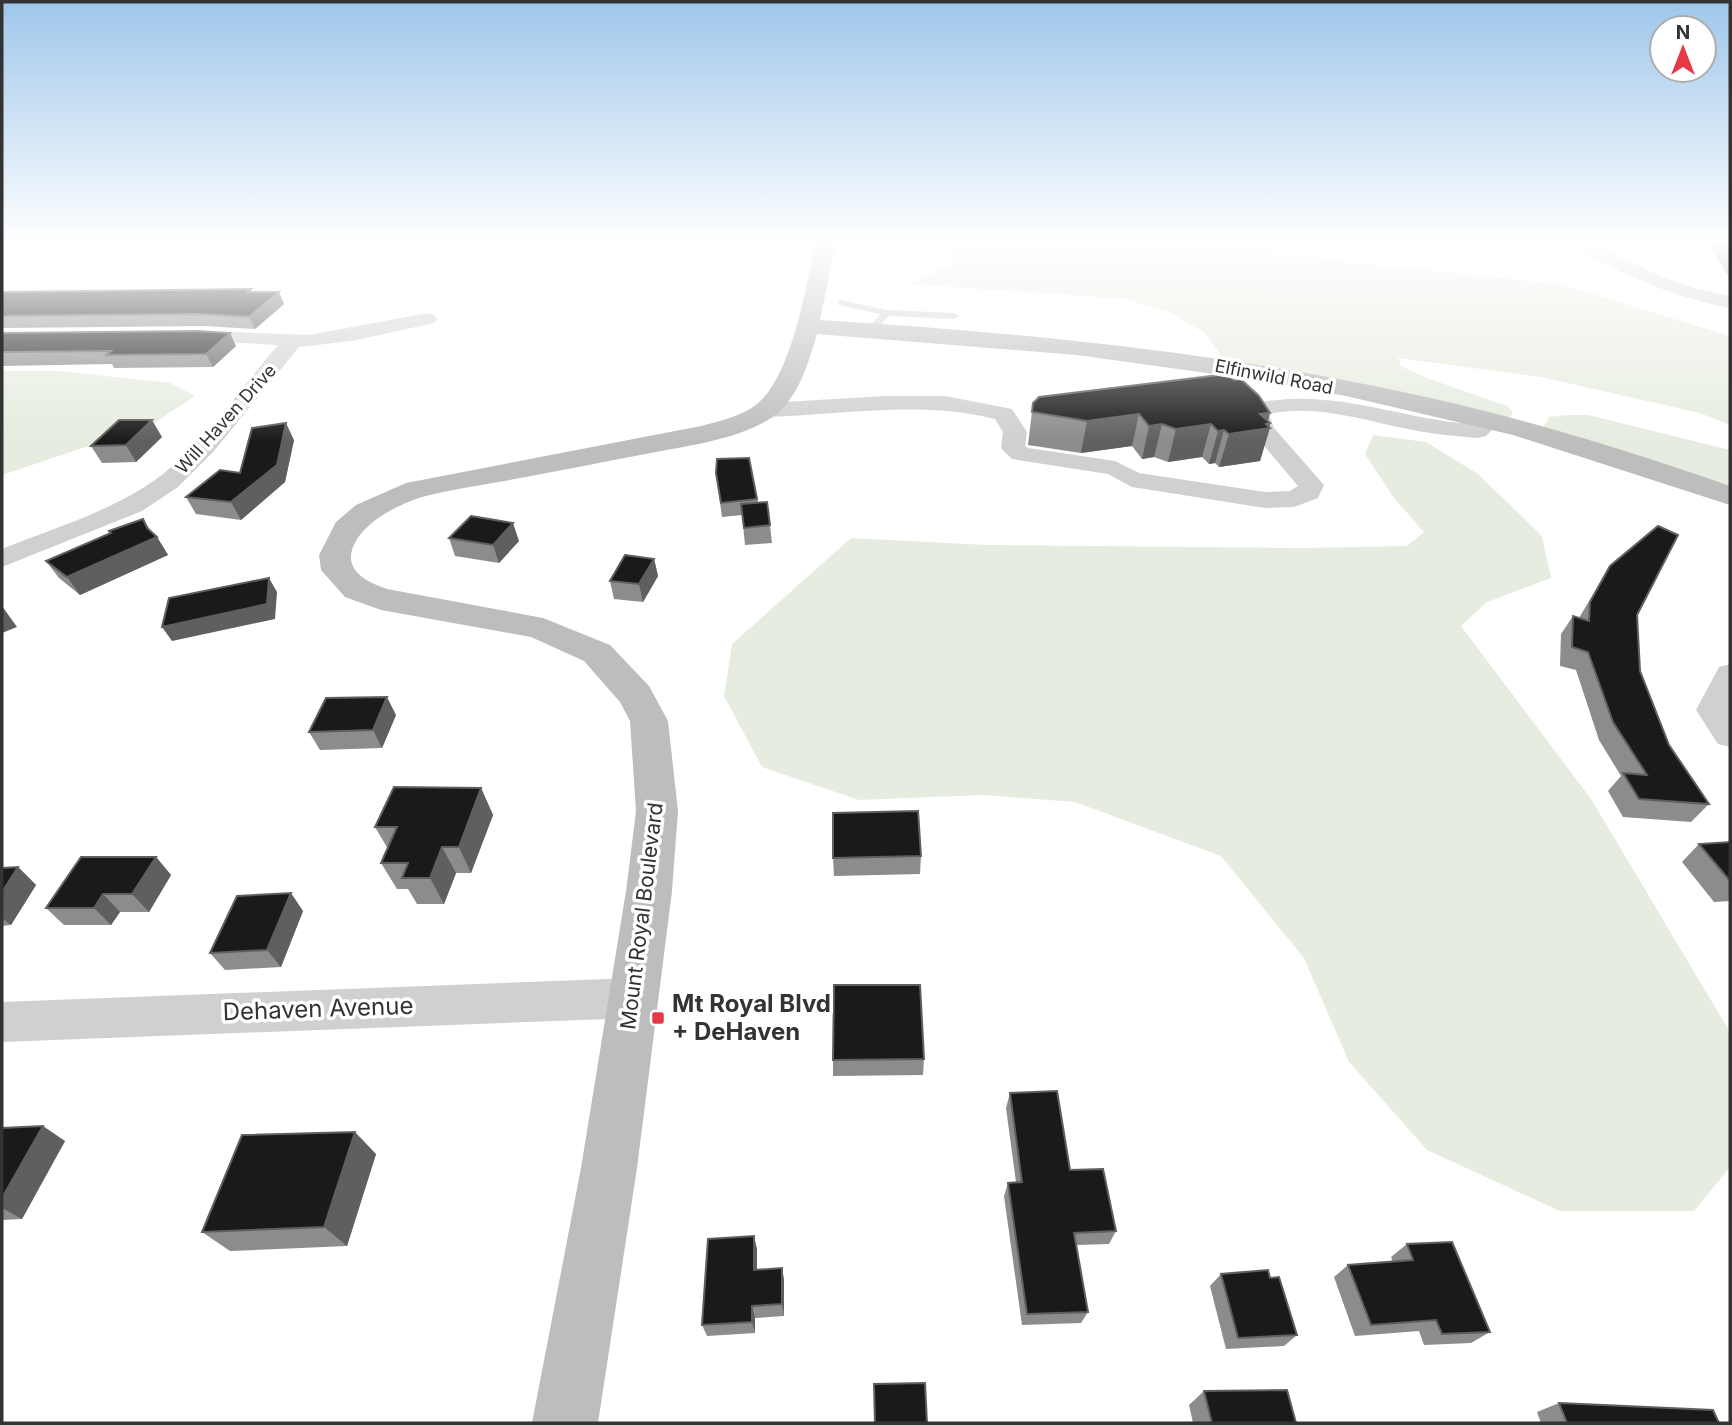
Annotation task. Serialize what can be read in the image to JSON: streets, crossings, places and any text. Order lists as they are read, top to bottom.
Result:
{
  "streets": {
    "main road": ["Elfinwild Road", "Mount Royal Boulevard"],
    "street": ["Will Haven Drive", "Dehaven Avenue"]
  },
  "crossings": [
    ["Elfinwild Road", "Mount Royal Boulevard"],
    ["Mount Royal Boulevard", "Dehaven Avenue"]
  ],
  "places": {
    "transit": ["Mt Royal Blvd + DeHaven"]
  },
  "north": "top"
}
